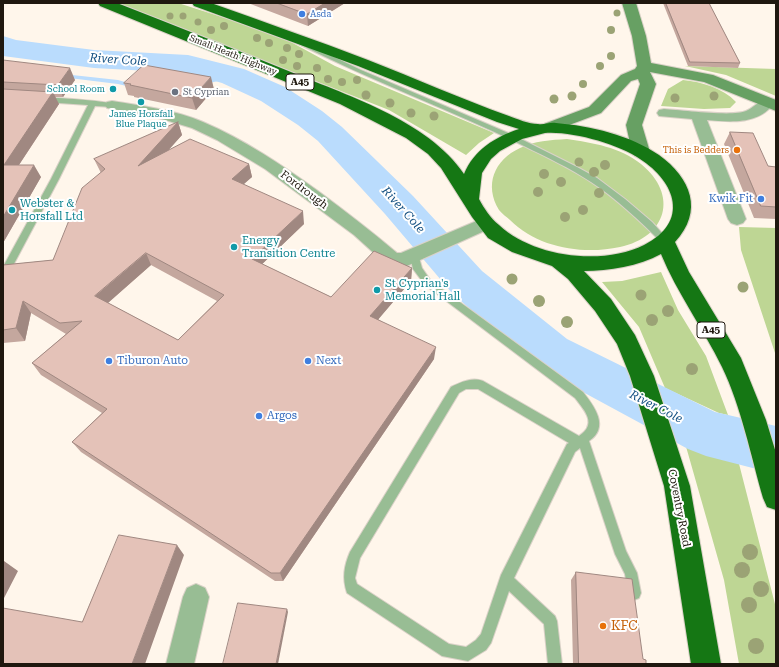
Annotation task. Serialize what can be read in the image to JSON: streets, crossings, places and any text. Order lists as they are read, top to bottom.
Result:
{
  "streets": {
    "highway": ["Small Heath Highway", "A45", "Coventry Road"],
    "street": ["Fordrough"]
  },
  "crossings": [
    ["Small Heath Highway", "Fordrough"]
  ],
  "water": ["River Cole"],
  "places": [
    "Asda",
    "School Room",
    "St Cyprian",
    "James Horsfall Blue Plaque",
    "This is Bedders",
    "Kwik Fit",
    "Webster & Horsfall Ltd",
    "Energy Transition Centre",
    "St Cyprian's Memorial Hall",
    "Tiburon Auto",
    "Next",
    "Argos",
    "KFC"
  ]
}
